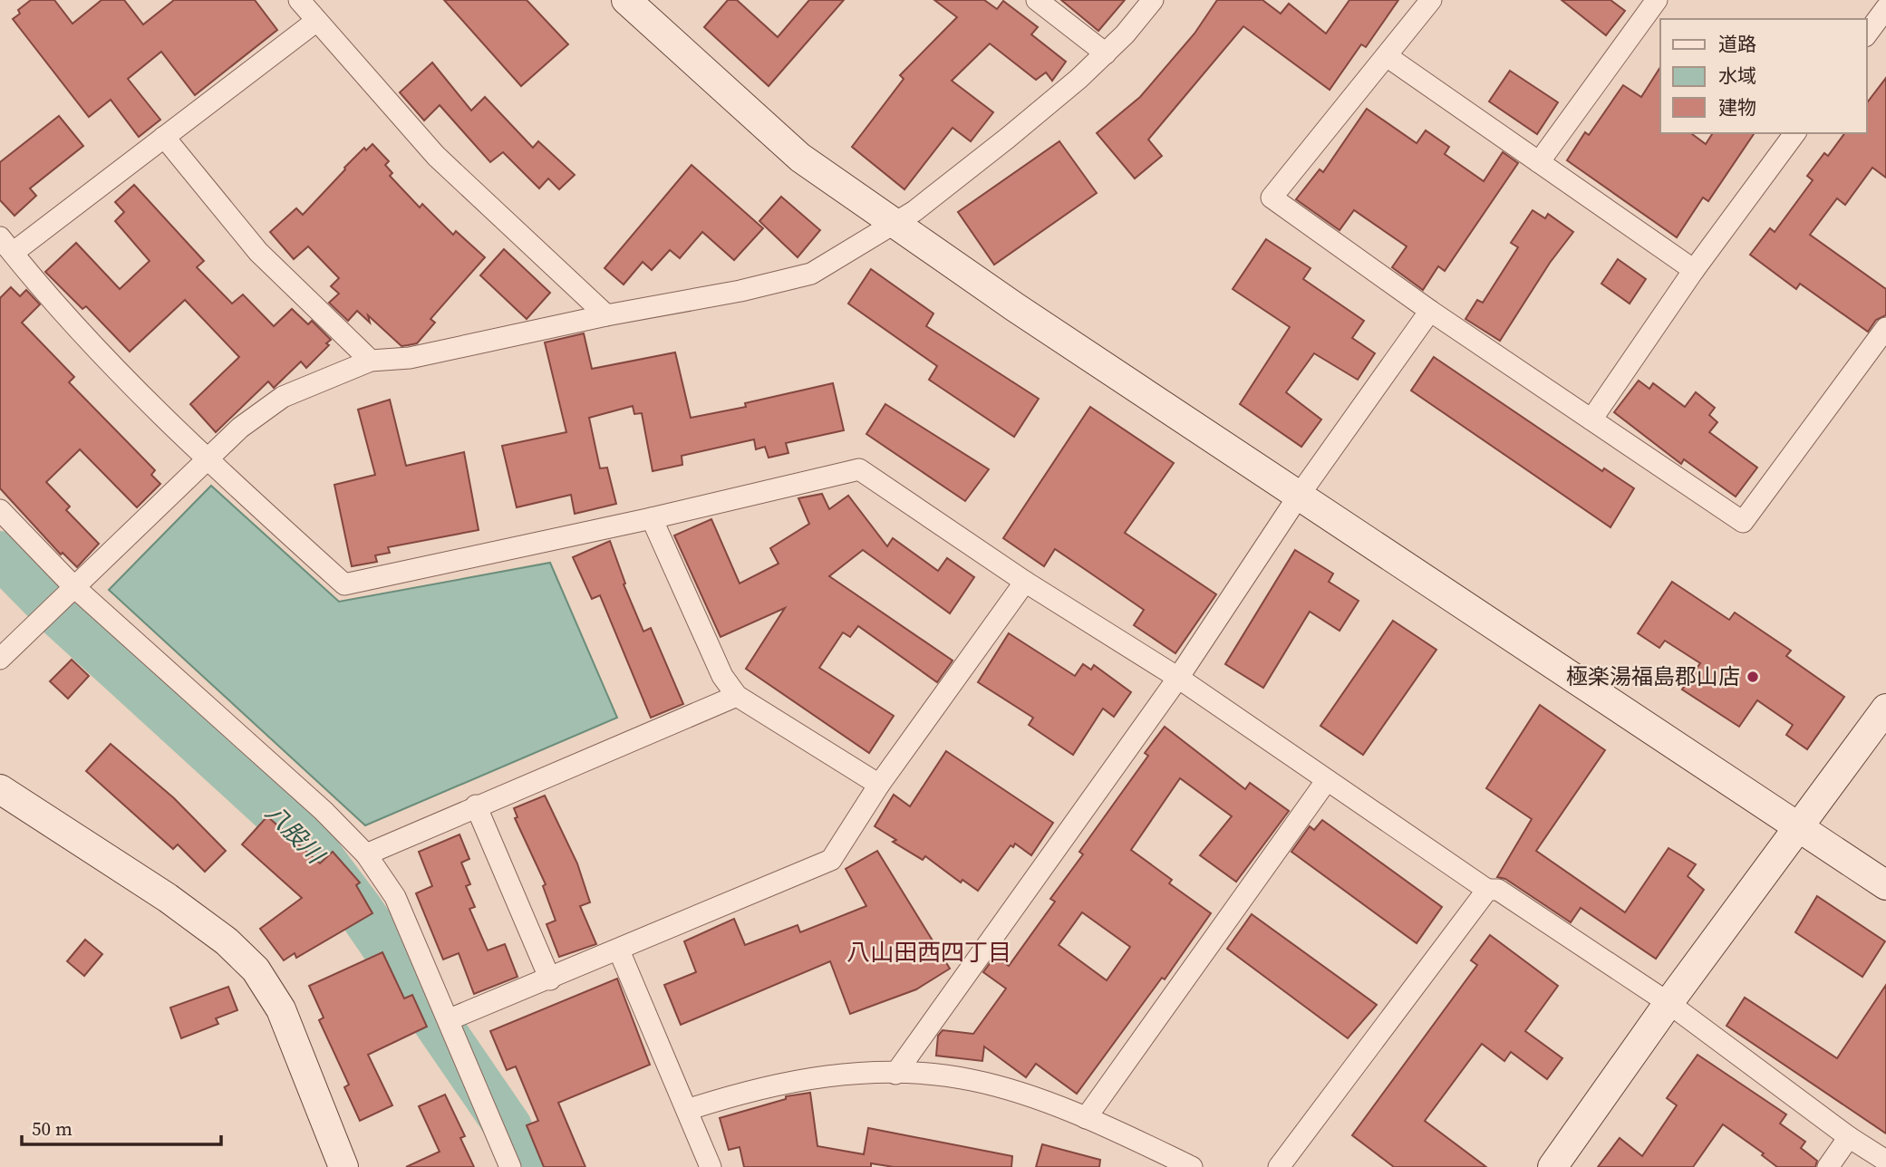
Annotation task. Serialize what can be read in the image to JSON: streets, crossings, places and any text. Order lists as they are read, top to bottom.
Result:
{
  "districts": ["八山田西四丁目"],
  "water": ["八股川"],
  "places": ["極楽湯福島郡山店"],
  "legend": ["道路", "水域", "建物"],
  "scale_bar": "50 m"
}
